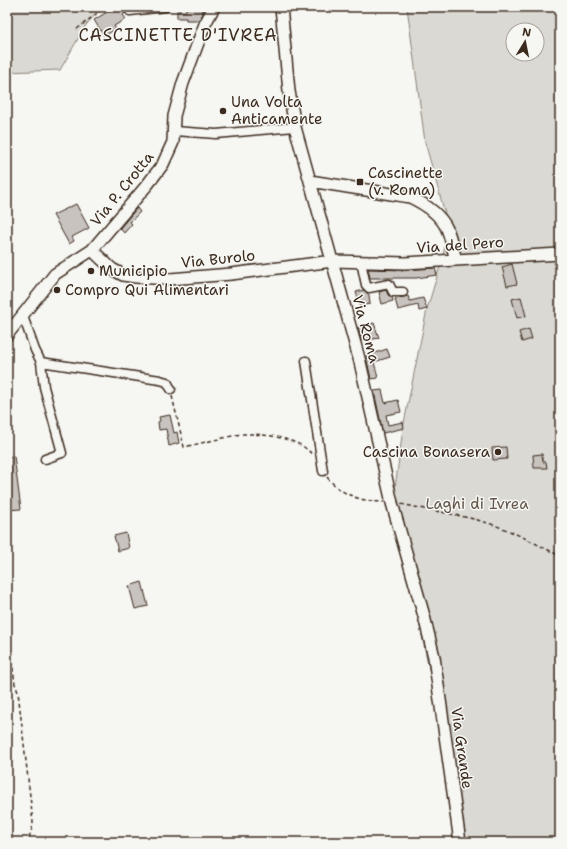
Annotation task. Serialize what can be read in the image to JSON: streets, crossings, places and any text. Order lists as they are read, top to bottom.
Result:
{
  "streets": {
    "street": [
      "Via P. Crotta",
      "Via del Pero",
      "Via Burolo",
      "Via Roma",
      "Via Grande"
    ]
  },
  "crossings": [
    ["Via P. Crotta", "Via Burolo"],
    ["Via del Pero", "Via Burolo"],
    ["Via del Pero", "Via Roma"],
    ["Via Burolo", "Via Roma"],
    ["Via Roma", "Via Grande"]
  ],
  "districts": ["CASCINETTE D'IVREA"],
  "parks": ["Laghi di Ivrea"],
  "places": {
    "other": [
      "Una Volta Anticamente",
      "Municipio",
      "Compro Qui Alimentari",
      "Cascina Bonasera"
    ],
    "transit": ["Cascinette (v. Roma)"]
  },
  "north": "top"
}
